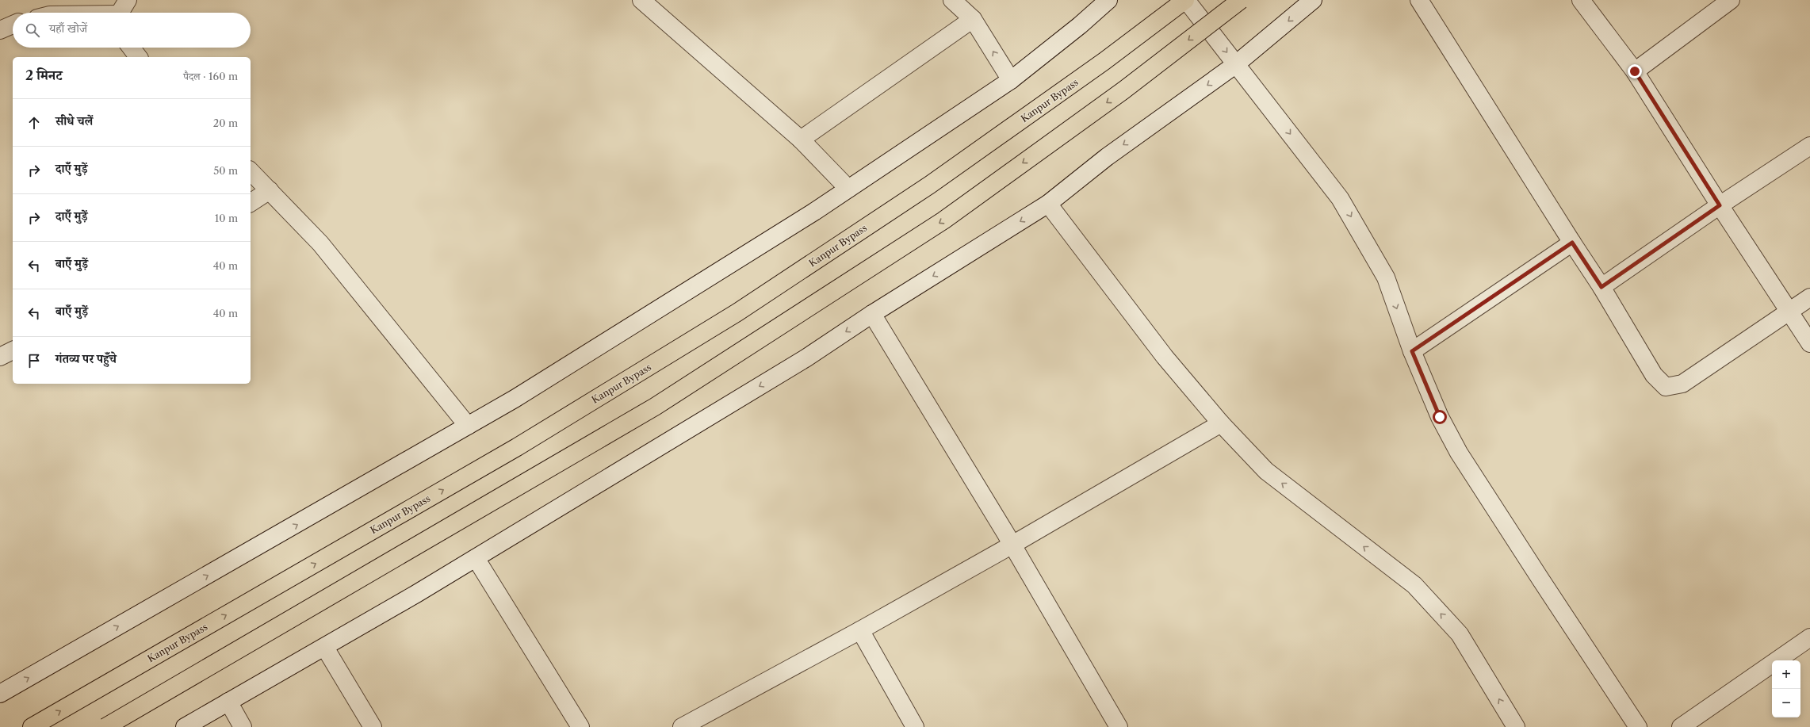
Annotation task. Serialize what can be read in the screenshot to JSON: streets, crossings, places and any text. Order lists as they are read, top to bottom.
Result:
{
  "streets": {
    "highway": ["Kanpur Bypass"]
  },
  "page": {
    "search": "यहाँ खोजें",
    "heading": ["2 मिनट", "पैदल · 160 m"],
    "list": [
      ["सीधे चलें", "20 m"],
      ["दाएँ मुड़ें", "50 m"],
      ["दाएँ मुड़ें", "10 m"],
      ["बाएँ मुड़ें", "40 m"],
      ["बाएँ मुड़ें", "40 m"],
      "गंतव्य पर पहुँचे"
    ],
    "map_buttons": ["+", "−"]
  }
}
